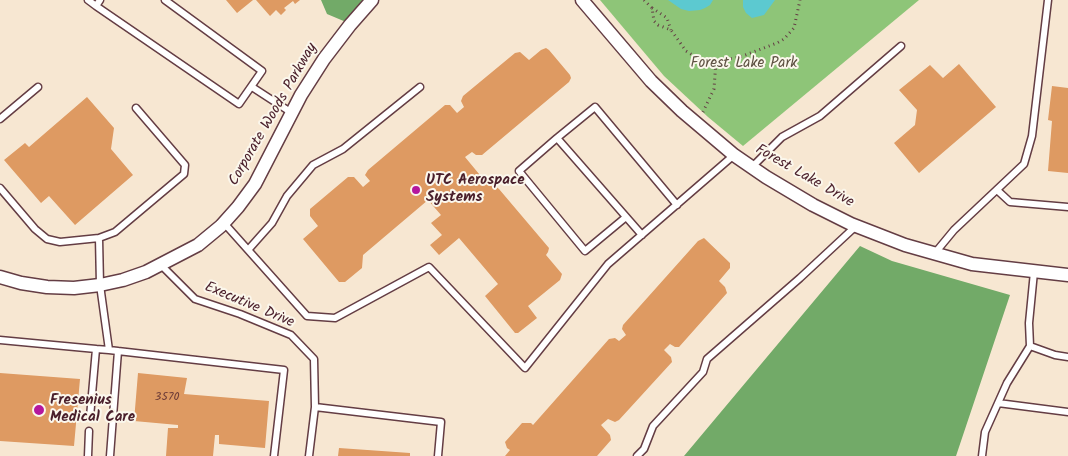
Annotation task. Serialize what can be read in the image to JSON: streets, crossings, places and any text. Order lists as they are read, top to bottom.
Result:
{
  "streets": {
    "street": ["Corporate Woods Parkway", "Forest Lake Drive"],
    "lane": ["Executive Drive"]
  },
  "crossings": [
    ["Corporate Woods Parkway", "Executive Drive"]
  ],
  "parks": ["Forest Lake Park"],
  "places": ["UTC Aerospace Systems", "Fresenius Medical Care"],
  "house_numbers": ["3570"]
}
